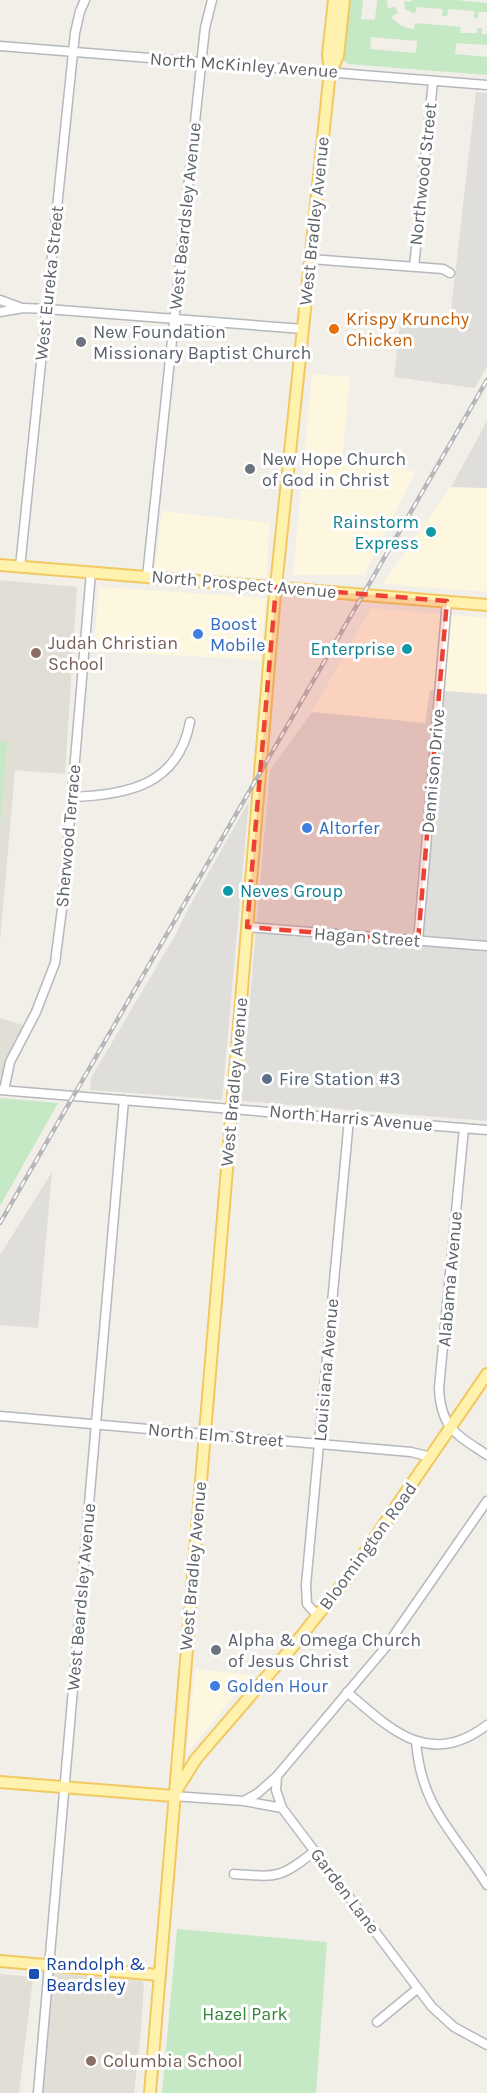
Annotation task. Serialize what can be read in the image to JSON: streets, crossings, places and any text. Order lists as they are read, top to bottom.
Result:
{
  "streets": {
    "main road": ["West Bradley Avenue", "North Prospect Avenue", "Bloomington Road"],
    "street": [
      "North McKinley Avenue",
      "Northwood Street",
      "West Beardsley Avenue",
      "West Eureka Street",
      "Dennison Drive",
      "Sherwood Terrace",
      "Hagan Street",
      "North Harris Avenue",
      "Alabama Avenue",
      "Louisiana Avenue",
      "North Elm Street",
      "Garden Lane"
    ]
  },
  "crossings": [
    ["North McKinley Avenue", "Northwood Street"],
    ["North McKinley Avenue", "West Beardsley Avenue"],
    ["North McKinley Avenue", "West Bradley Avenue"],
    ["North McKinley Avenue", "West Eureka Street"],
    ["West Beardsley Avenue", "North Prospect Avenue"],
    ["West Beardsley Avenue", "North Harris Avenue"],
    ["West Beardsley Avenue", "North Elm Street"],
    ["West Bradley Avenue", "North Prospect Avenue"],
    ["West Bradley Avenue", "Hagan Street"],
    ["West Bradley Avenue", "North Harris Avenue"],
    ["West Bradley Avenue", "North Elm Street"],
    ["West Bradley Avenue", "Bloomington Road"],
    ["West Eureka Street", "North Prospect Avenue"],
    ["North Prospect Avenue", "Dennison Drive"],
    ["North Prospect Avenue", "Sherwood Terrace"],
    ["Dennison Drive", "Hagan Street"],
    ["Sherwood Terrace", "North Harris Avenue"],
    ["North Harris Avenue", "Alabama Avenue"],
    ["North Harris Avenue", "Louisiana Avenue"],
    ["Alabama Avenue", "Bloomington Road"],
    ["Louisiana Avenue", "North Elm Street"],
    ["Louisiana Avenue", "Bloomington Road"],
    ["North Elm Street", "Bloomington Road"]
  ],
  "parks": ["Hazel Park"],
  "places": {
    "other": [
      "Krispy Krunchy Chicken",
      "New Foundation Missionary Baptist Church",
      "New Hope Church of God in Christ",
      "Rainstorm Express",
      "Boost Mobile",
      "Enterprise",
      "Judah Christian School",
      "Altorfer",
      "Neves Group",
      "Fire Station #3",
      "Alpha & Omega Church of Jesus Christ",
      "Golden Hour",
      "Columbia School"
    ],
    "transit": ["Randolph & Beardsley"]
  }
}
